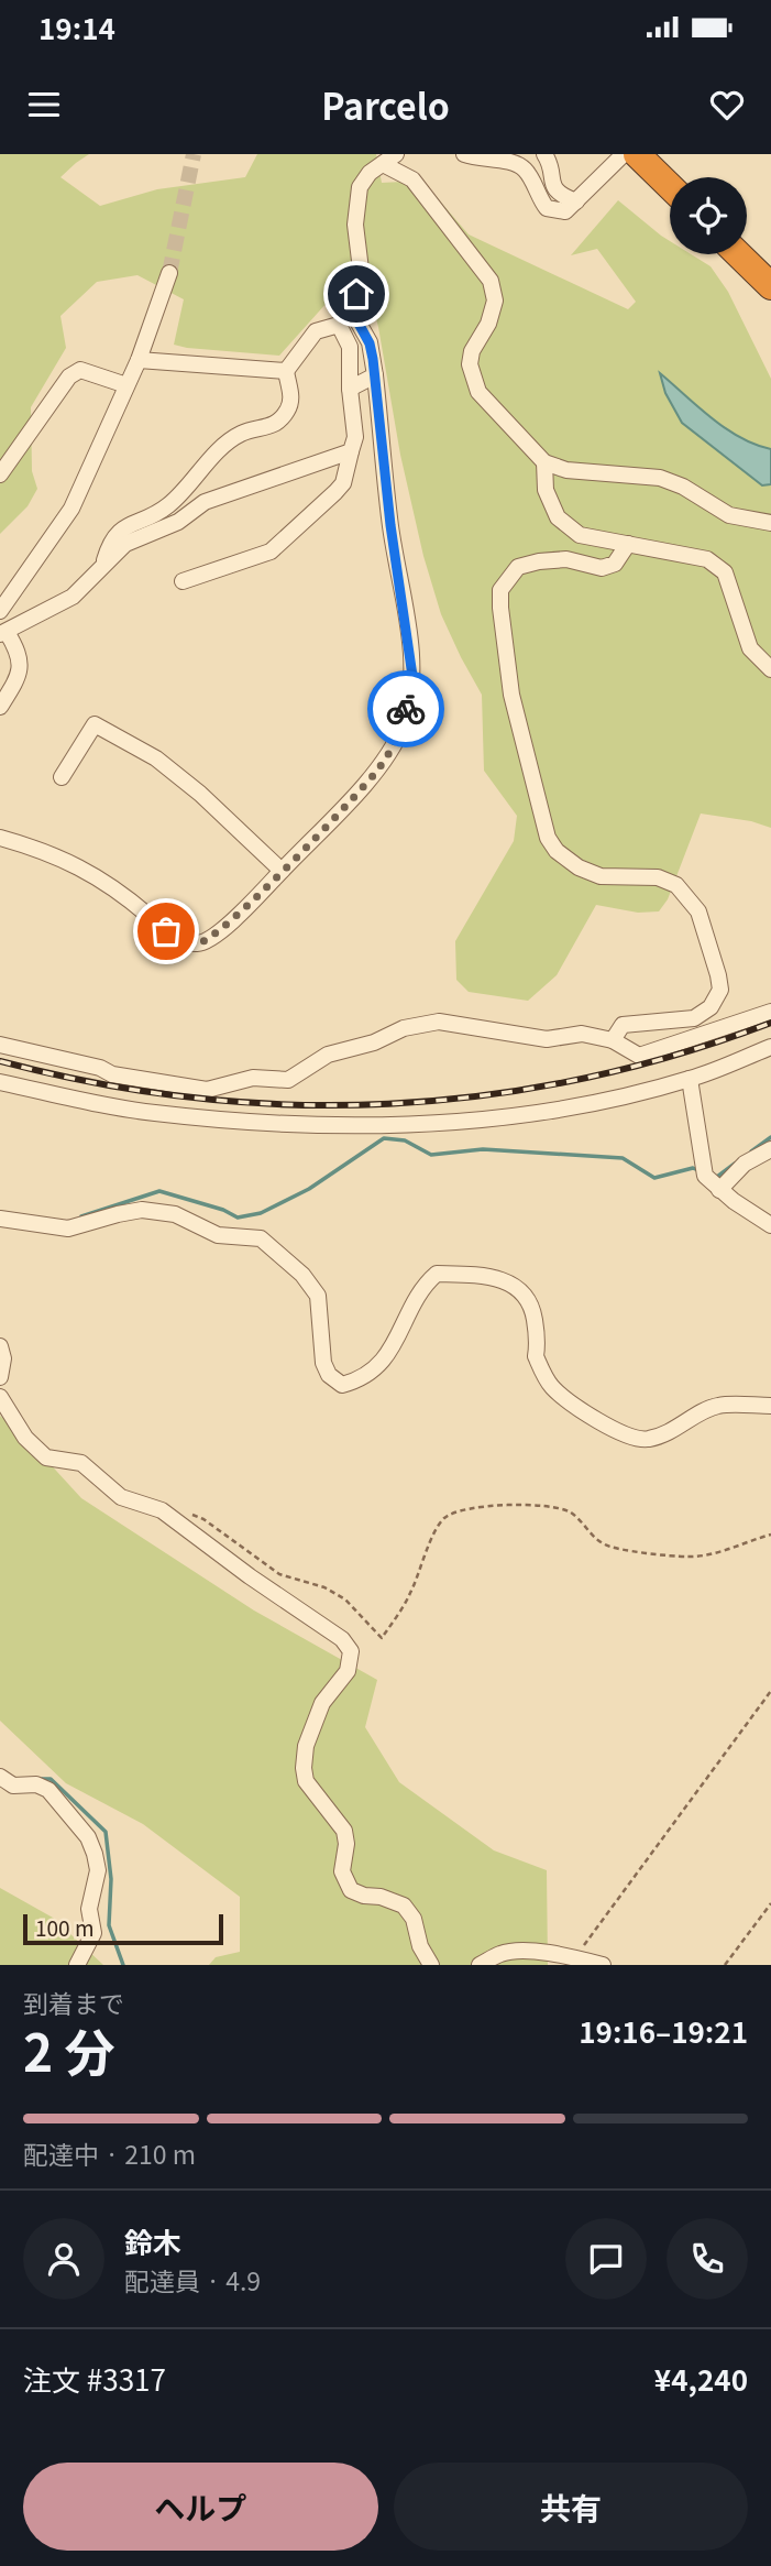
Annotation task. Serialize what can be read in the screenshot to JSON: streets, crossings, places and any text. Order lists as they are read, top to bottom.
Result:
{
  "scale_bar": "100 m",
  "page": {
    "status": "19:14",
    "header": "Parcelo",
    "scale": "100 m",
    "heading": ["2 分", "到着まで", "19:16–19:21"],
    "panel": [
      "鈴木",
      "配達員 · 4.9",
      "注文 #3317",
      "¥4,240"
    ],
    "bar": "配達中 · 210 m",
    "buttons": ["ヘルプ", "共有"]
  }
}
